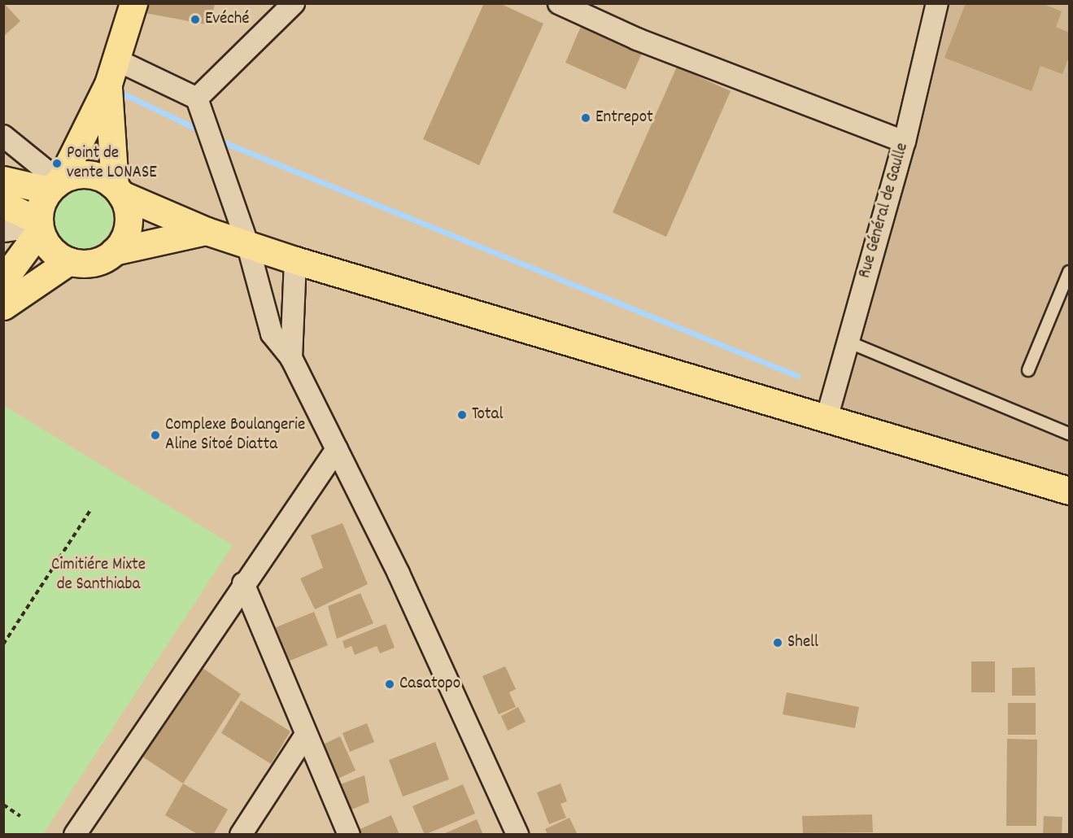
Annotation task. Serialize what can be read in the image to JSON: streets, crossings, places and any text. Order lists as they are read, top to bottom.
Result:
{
  "streets": {
    "street": ["Rue Général de Gaulle"]
  },
  "parks": ["Cimitiére Mixte de Santhiaba"],
  "places": [
    "Evéché",
    "Entrepot",
    "Point de vente LONASE",
    "Total",
    "Complexe Boulangerie Aline Sitoé Diatta",
    "Shell",
    "Casatopo"
  ]
}
